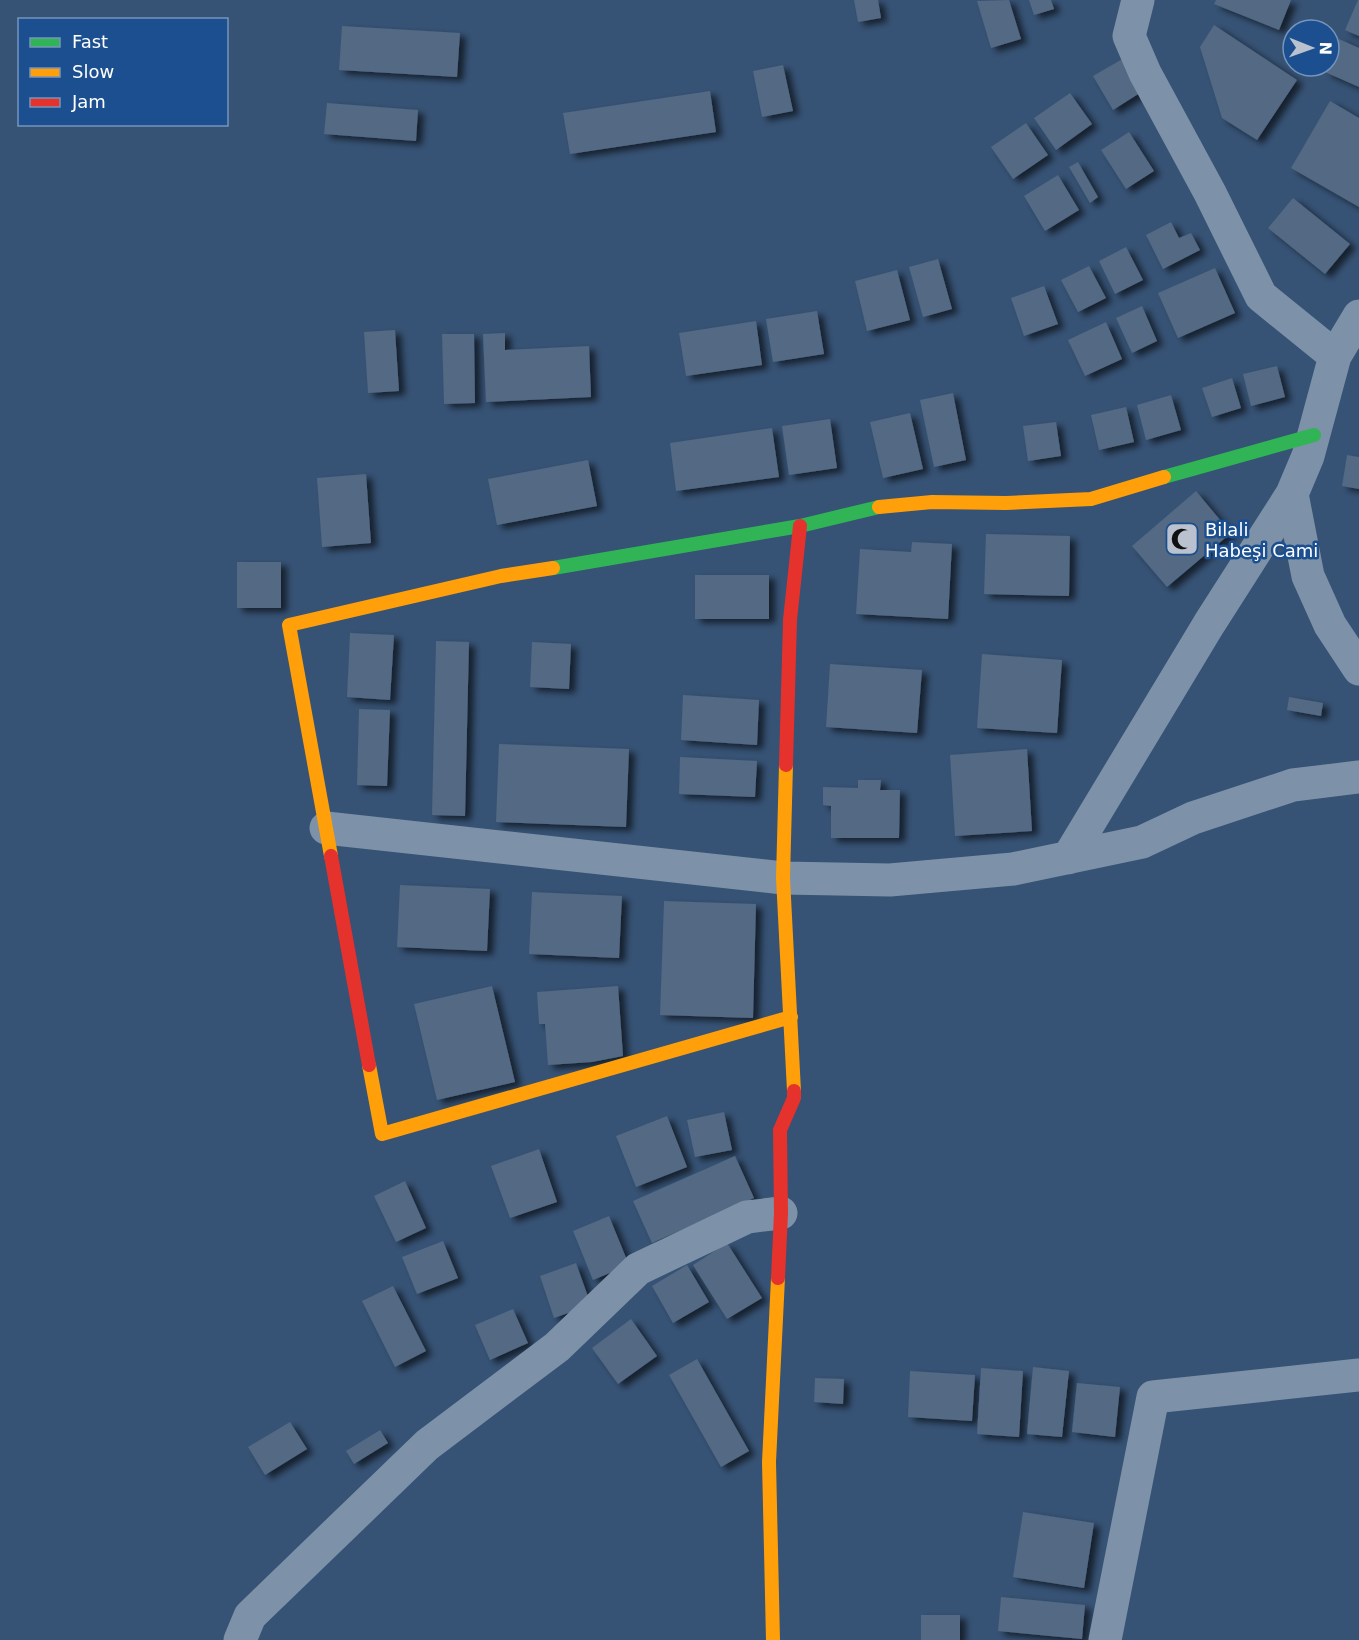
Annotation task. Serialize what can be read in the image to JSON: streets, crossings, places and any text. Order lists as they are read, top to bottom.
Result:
{
  "places": {
    "mosque": ["Bilali Habeşi Cami"]
  },
  "legend": ["Fast", "Slow", "Jam"],
  "north": "right"
}
